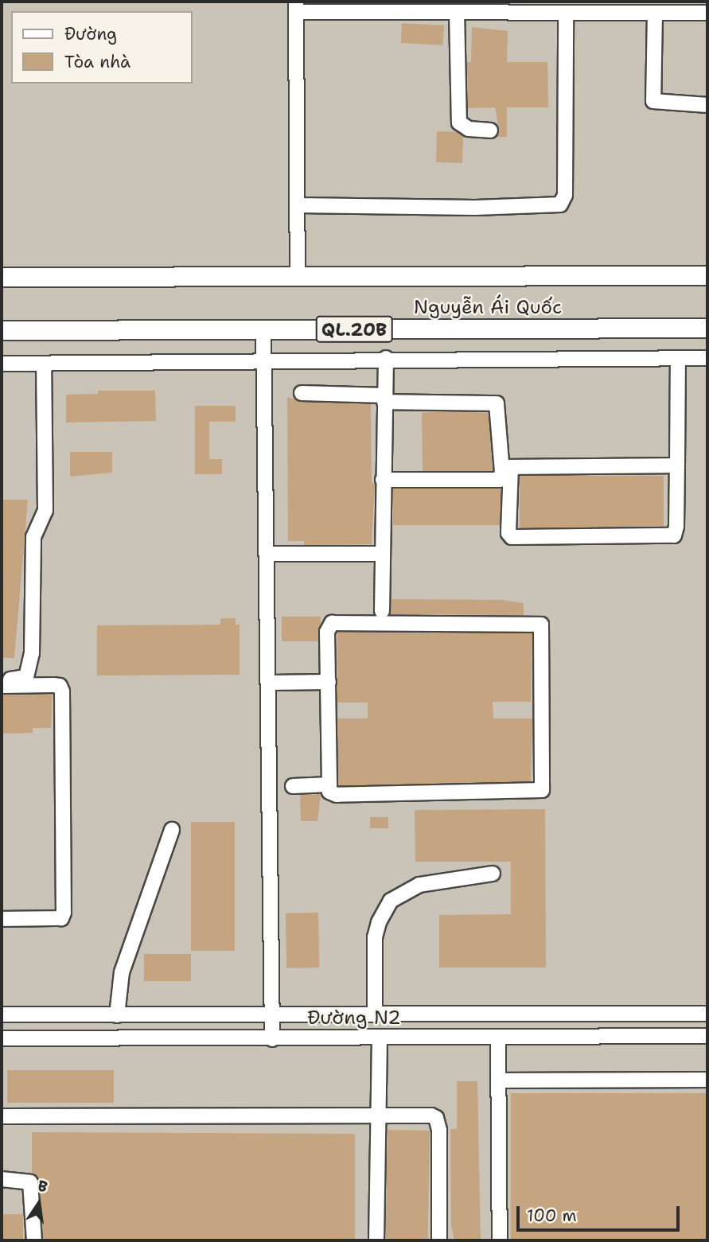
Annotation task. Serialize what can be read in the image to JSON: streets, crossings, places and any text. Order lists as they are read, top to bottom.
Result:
{
  "streets": {
    "main road": ["Nguyễn Ái Quốc", "QL.20B"],
    "street": ["Đường N2"]
  },
  "legend": ["Đường", "Tòa nhà"],
  "scale_bar": "100 m",
  "north": "top"
}
